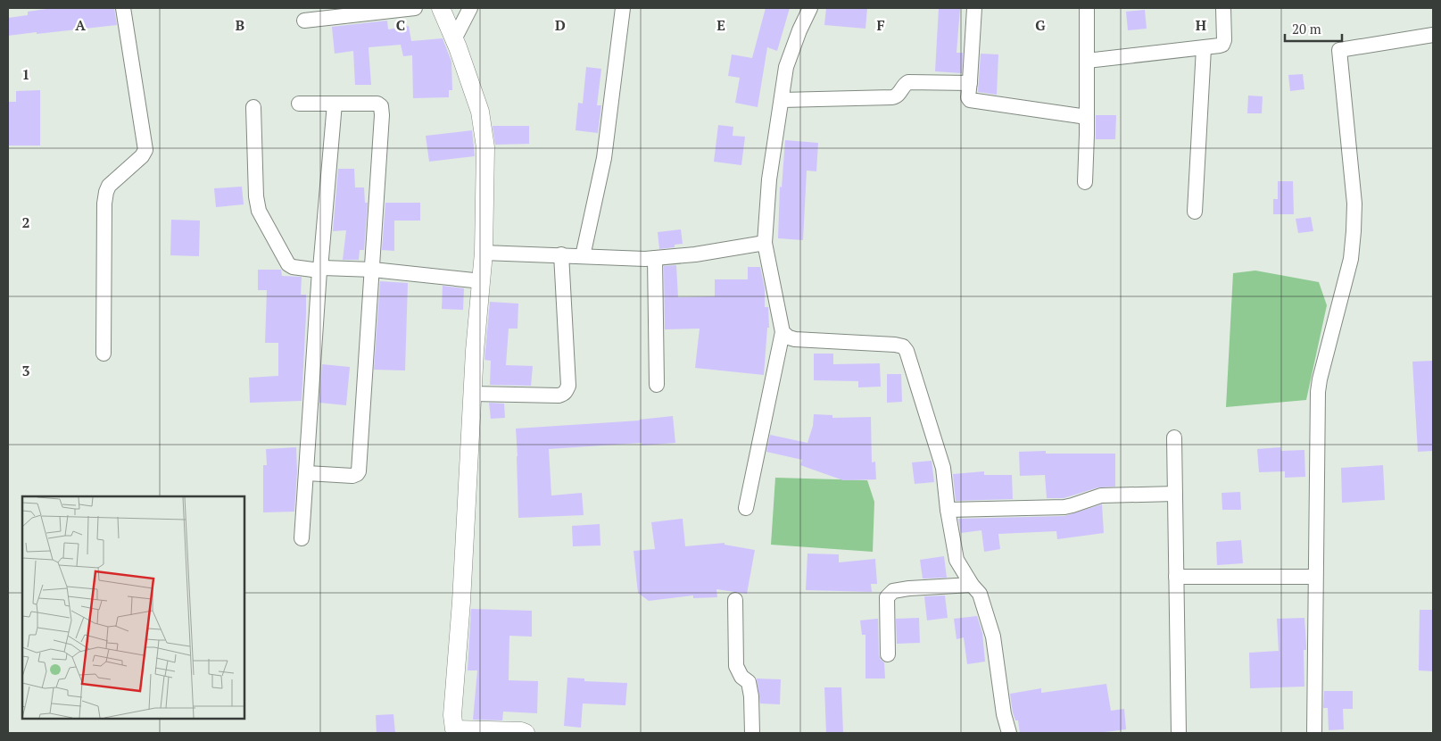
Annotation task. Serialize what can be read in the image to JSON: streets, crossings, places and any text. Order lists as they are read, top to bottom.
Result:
{
  "scale_bar": "20 m",
  "grid": {
    "columns": [
      "A",
      "B",
      "C",
      "D",
      "E",
      "F",
      "G",
      "H"
    ],
    "rows": ["1", "2", "3"]
  }
}
